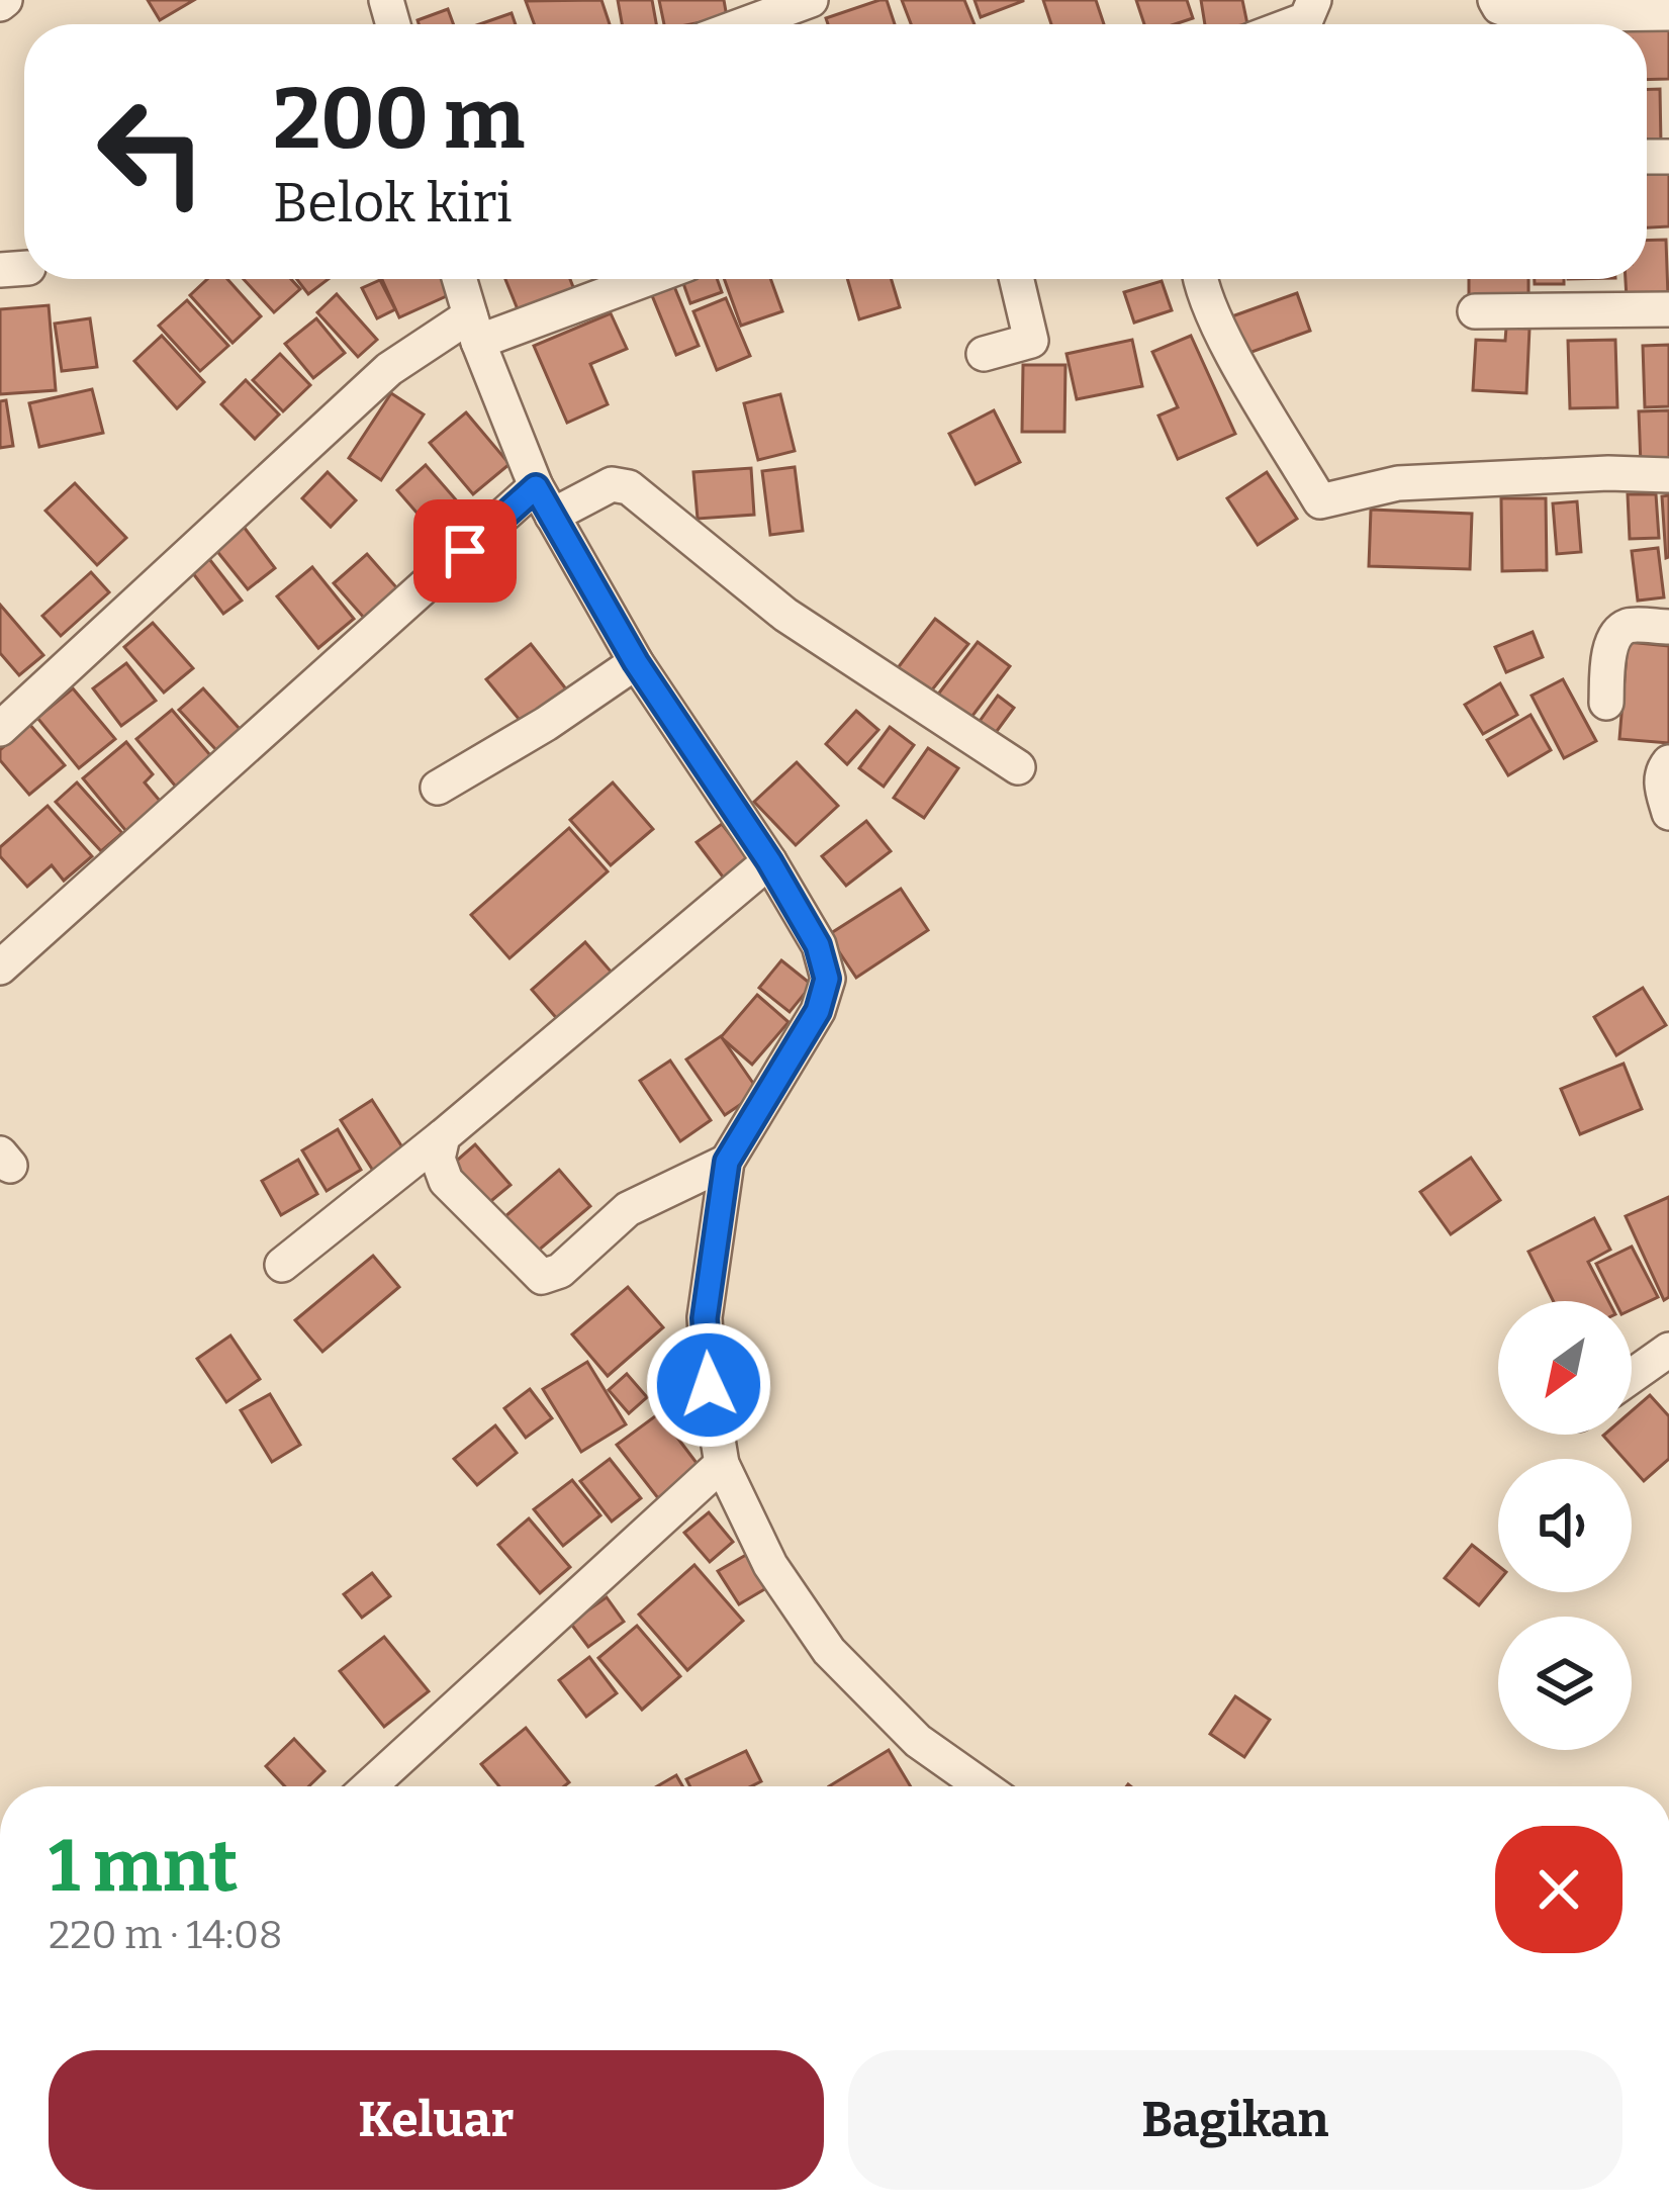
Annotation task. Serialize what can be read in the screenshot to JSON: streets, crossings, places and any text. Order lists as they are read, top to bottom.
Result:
{
  "north": "bottom left",
  "page": {
    "turn": ["200 m", "Belok kiri"],
    "heading": ["1 mnt", "220 m · 14:08"],
    "buttons": ["Keluar", "Bagikan"]
  }
}
